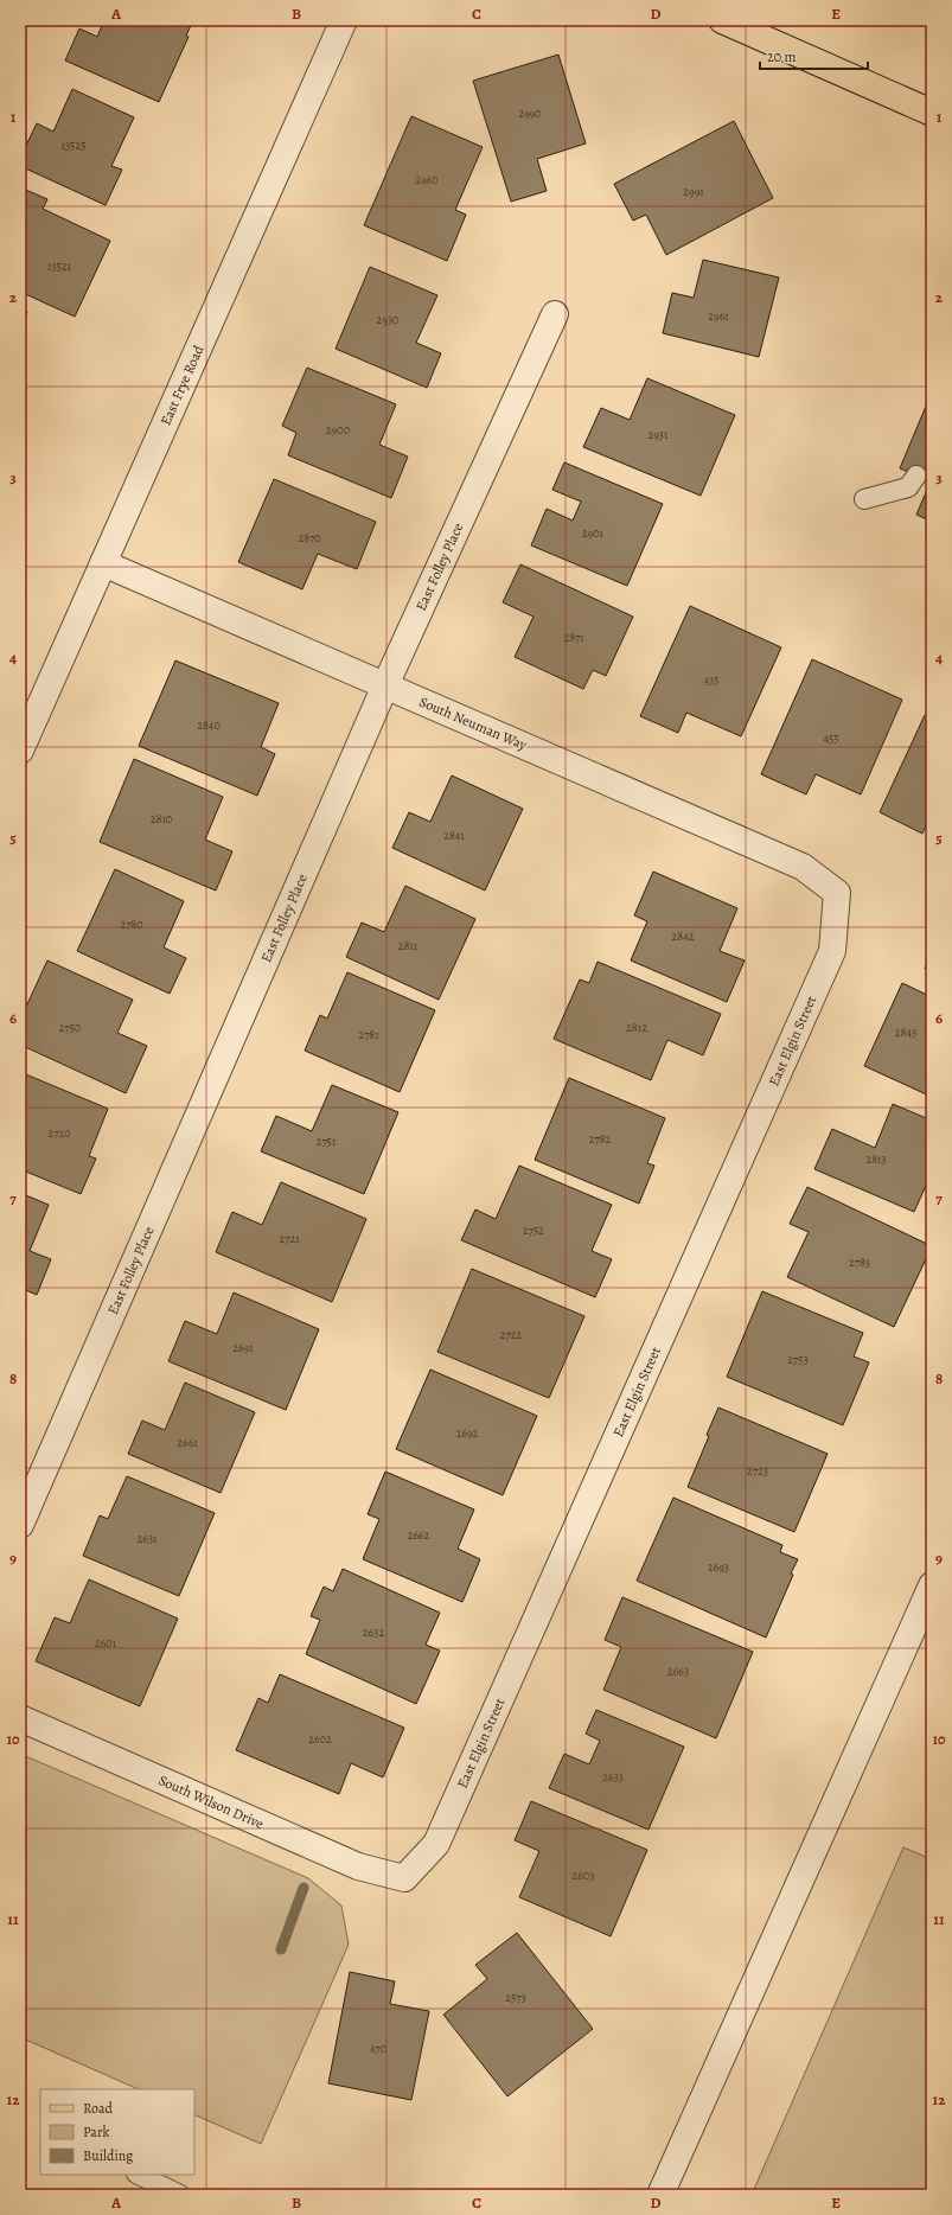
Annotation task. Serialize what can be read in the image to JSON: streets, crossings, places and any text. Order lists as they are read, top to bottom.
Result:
{
  "streets": {
    "street": [
      "East Frye Road",
      "East Folley Place",
      "South Neuman Way",
      "East Elgin Street",
      "South Wilson Drive"
    ]
  },
  "crossings": [
    ["East Frye Road", "South Neuman Way"],
    ["East Folley Place", "South Neuman Way"],
    ["South Neuman Way", "East Elgin Street"],
    ["East Elgin Street", "South Wilson Drive"]
  ],
  "house_numbers": [
    "2990",
    "13525",
    "2960",
    "2991",
    "13521",
    "2961",
    "2930",
    "2900",
    "2931",
    "2901",
    "2870",
    "2871",
    "435",
    "2840",
    "455",
    "2810",
    "2841",
    "2780",
    "2842",
    "2811",
    "2750",
    "2812",
    "2843",
    "2781",
    "2720",
    "2782",
    "2751",
    "2813",
    "2752",
    "2721",
    "2783",
    "2722",
    "2691",
    "2753",
    "2692",
    "2661",
    "2723",
    "2662",
    "2631",
    "2693",
    "2632",
    "2601",
    "2663",
    "2602",
    "2633",
    "2603",
    "2573",
    "470"
  ],
  "legend": ["Road", "Park", "Building"],
  "scale_bar": "20 m",
  "grid": {
    "columns": [
      "A",
      "B",
      "C",
      "D",
      "E"
    ],
    "rows": [
      "1",
      "2",
      "3",
      "4",
      "5",
      "6",
      "7",
      "8",
      "9",
      "10",
      "11",
      "12"
    ]
  }
}
